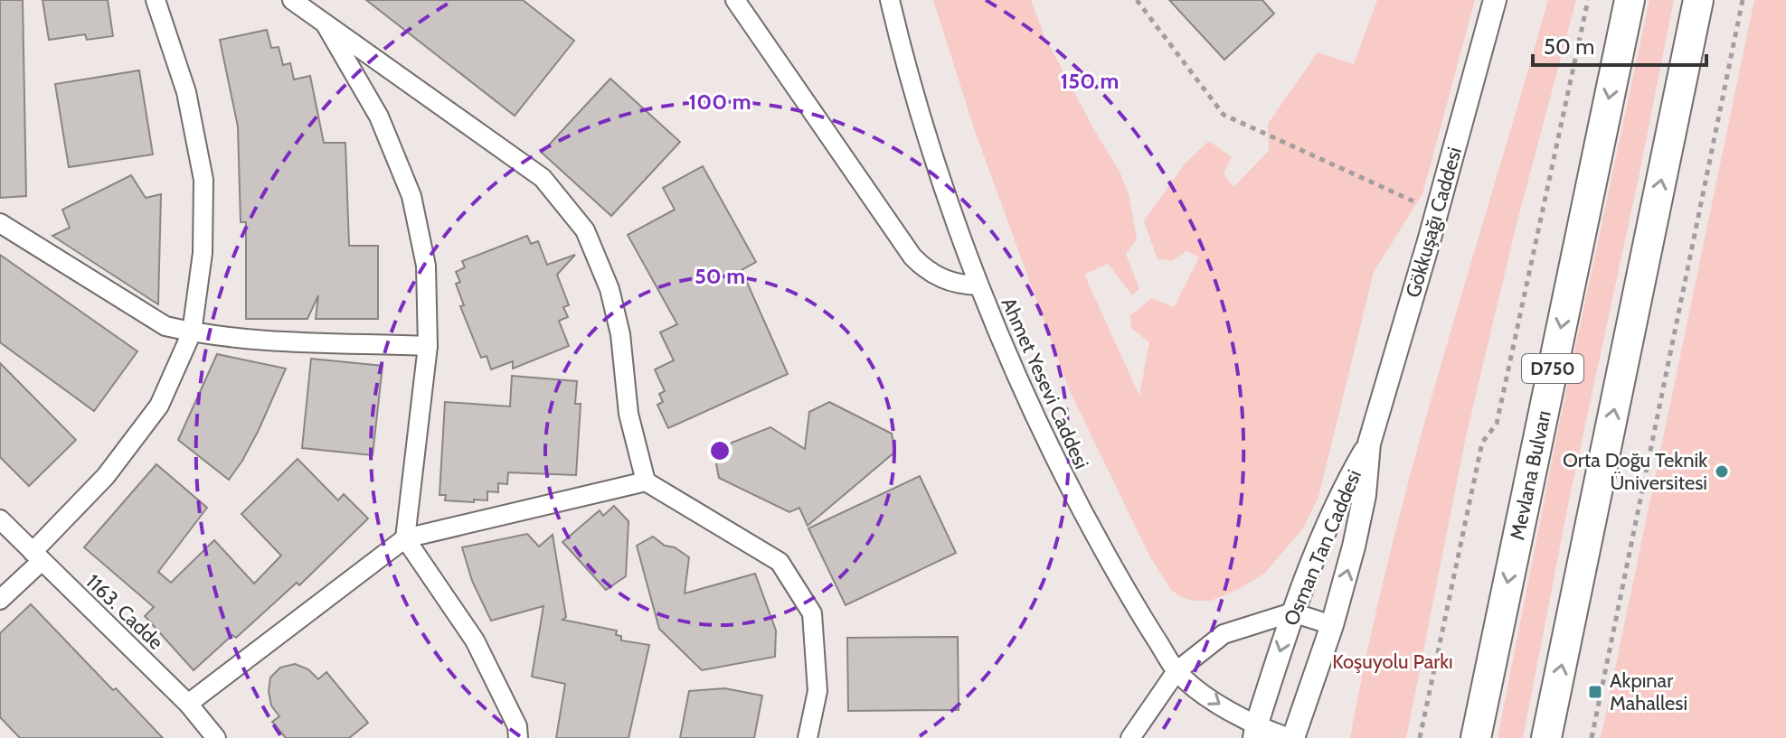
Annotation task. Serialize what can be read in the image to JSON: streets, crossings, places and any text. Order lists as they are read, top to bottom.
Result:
{
  "streets": {
    "highway": ["D750", "Mevlana Bulvarı"],
    "street": [
      "Gökkuşağı Caddesi",
      "Ahmet Yesevi Caddesi",
      "Osman Tan Caddesi",
      "1163. Cadde"
    ]
  },
  "crossings": [
    ["Gökkuşağı Caddesi", "Osman Tan Caddesi"],
    ["Ahmet Yesevi Caddesi", "Osman Tan Caddesi"]
  ],
  "parks": ["Koşuyolu Parkı"],
  "places": {
    "other": ["Orta Doğu Teknik Üniversitesi"],
    "transit": ["Akpınar Mahallesi"]
  },
  "scale_bar": "50 m",
  "rings": ["150 m", "100 m", "50 m"]
}
